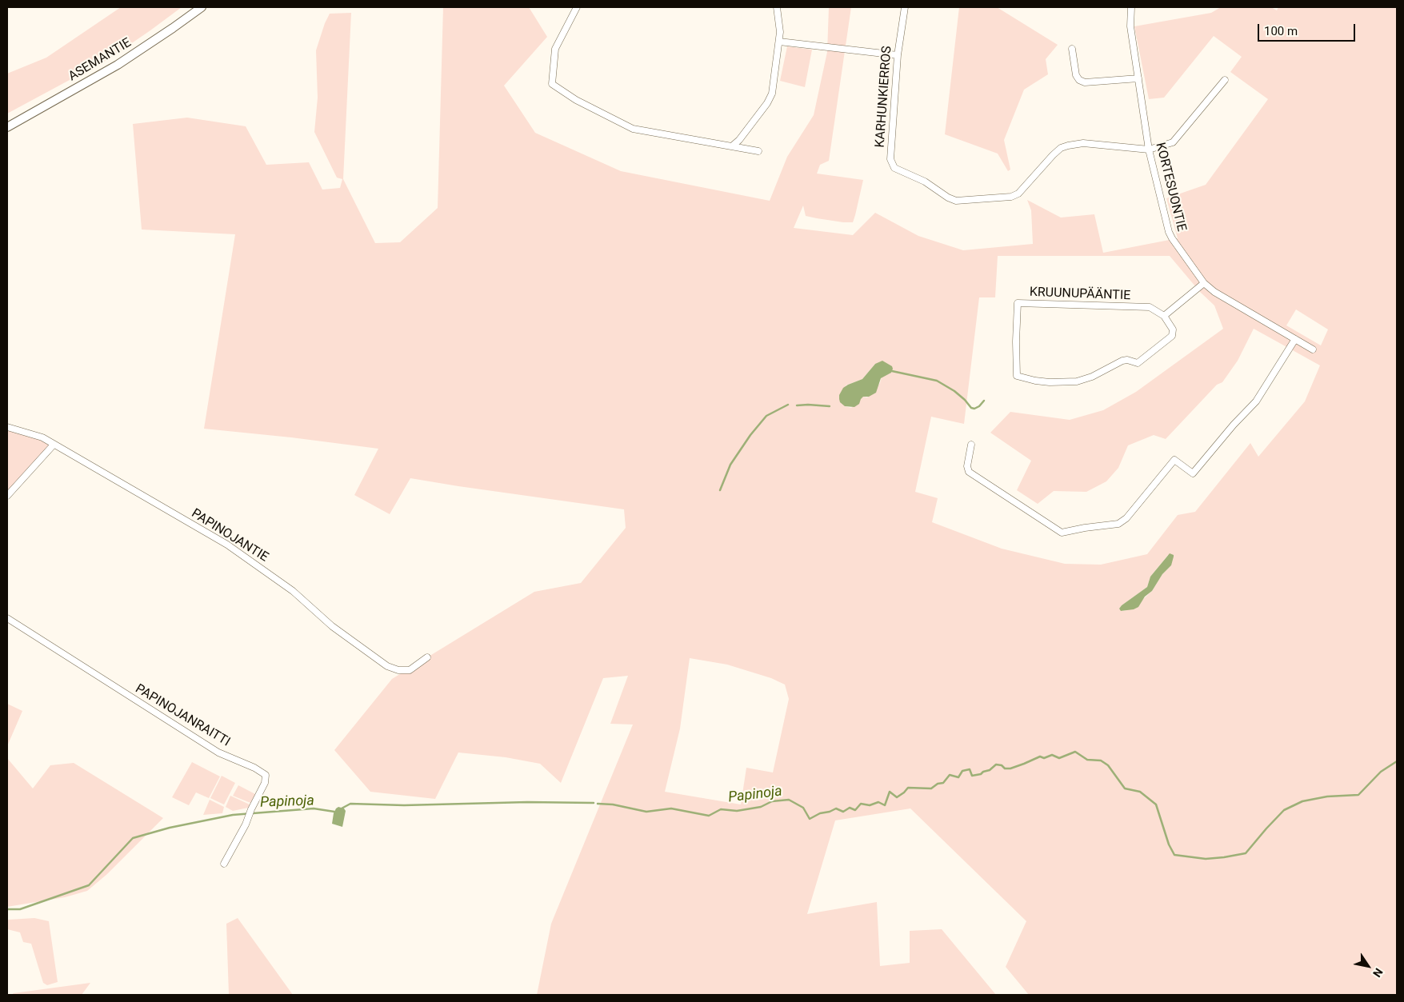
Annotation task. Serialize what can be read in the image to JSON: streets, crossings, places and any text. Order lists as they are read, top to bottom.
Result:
{
  "streets": {
    "main road": ["ASEMANTIE"],
    "street": [
      "KARHUNKIERROS",
      "KORTESUONTIE",
      "KRUUNUPÄÄNTIE",
      "PAPINOJANTIE",
      "PAPINOJANRAITTI"
    ]
  },
  "crossings": [
    ["KARHUNKIERROS", "KORTESUONTIE"]
  ],
  "water": ["Papinoja"],
  "scale_bar": "100 m",
  "north": "bottom right"
}
